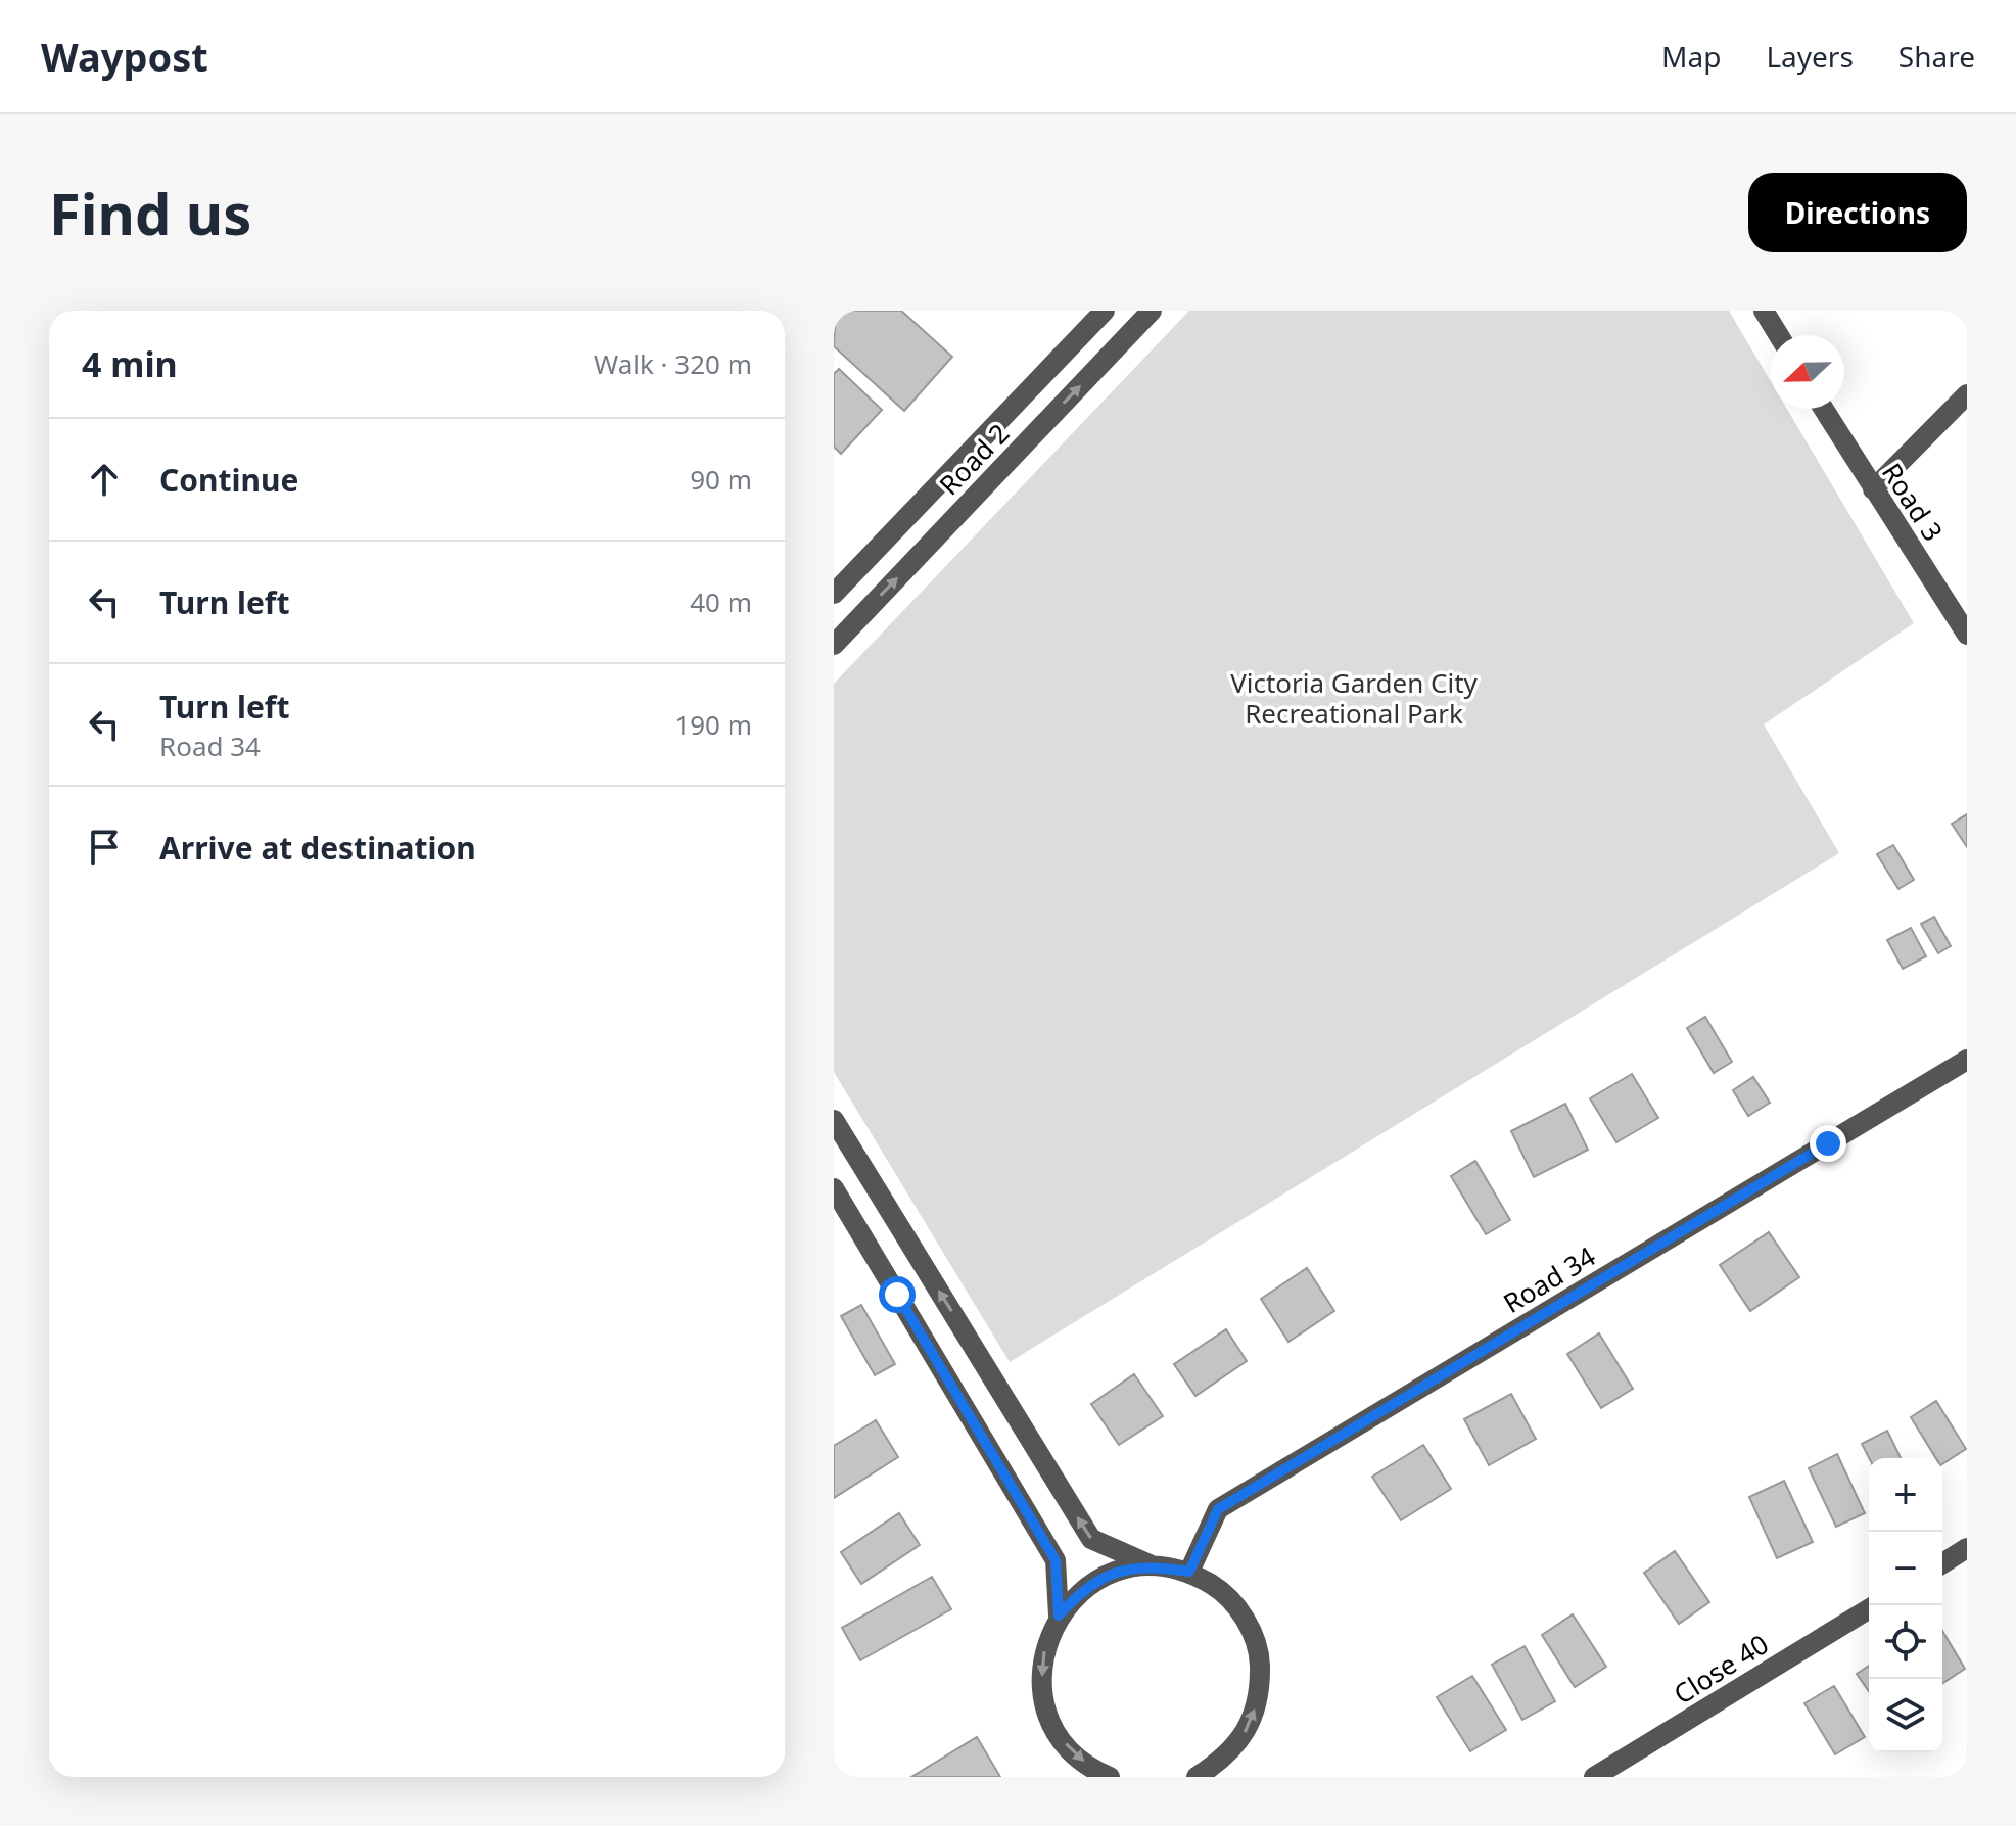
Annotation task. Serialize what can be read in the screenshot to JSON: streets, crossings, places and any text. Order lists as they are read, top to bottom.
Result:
{
  "streets": {
    "street": [
      "Road 2",
      "Road 3",
      "Road 34",
      "Close 40"
    ]
  },
  "parks": ["Victoria Garden City Recreational Park"],
  "north": "left",
  "page": {
    "header": "Waypost",
    "nav": ["Map", "Layers", "Share"],
    "buttons": "Directions",
    "title": "Find us",
    "heading": ["4 min", "Walk · 320 m"],
    "list": [
      ["Continue", "90 m"],
      ["Turn left", "40 m"],
      ["Turn left", "Road 34", "190 m"],
      "Arrive at destination"
    ],
    "map_buttons": ["+", "−"]
  }
}
